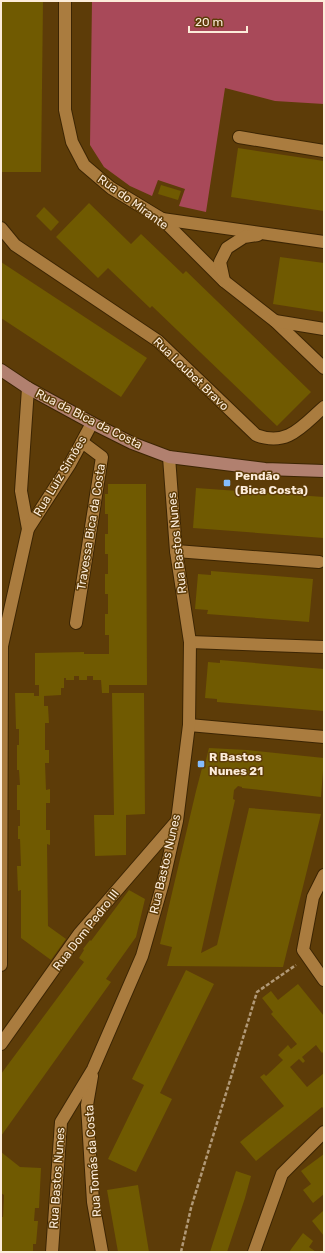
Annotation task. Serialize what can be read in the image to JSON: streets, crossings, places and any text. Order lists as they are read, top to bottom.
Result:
{
  "streets": {
    "street": [
      "Rua do Mirante",
      "Rua Loubet Bravo",
      "Rua da Bica da Costa",
      "Rua Luiz Simões",
      "Travessa Bica da Costa",
      "Rua Bastos Nunes",
      "Rua Dom Pedro III",
      "Rua Tomás da Costa"
    ]
  },
  "crossings": [
    ["Rua da Bica da Costa", "Rua Luiz Simões"],
    ["Rua da Bica da Costa", "Rua Bastos Nunes"],
    ["Rua Luiz Simões", "Travessa Bica da Costa"],
    ["Rua Bastos Nunes", "Rua Dom Pedro III"],
    ["Rua Bastos Nunes", "Rua Tomás da Costa"]
  ],
  "places": {
    "transit": ["Pendão (Bica Costa)", "R Bastos Nunes 21"]
  },
  "scale_bar": "20 m"
}
